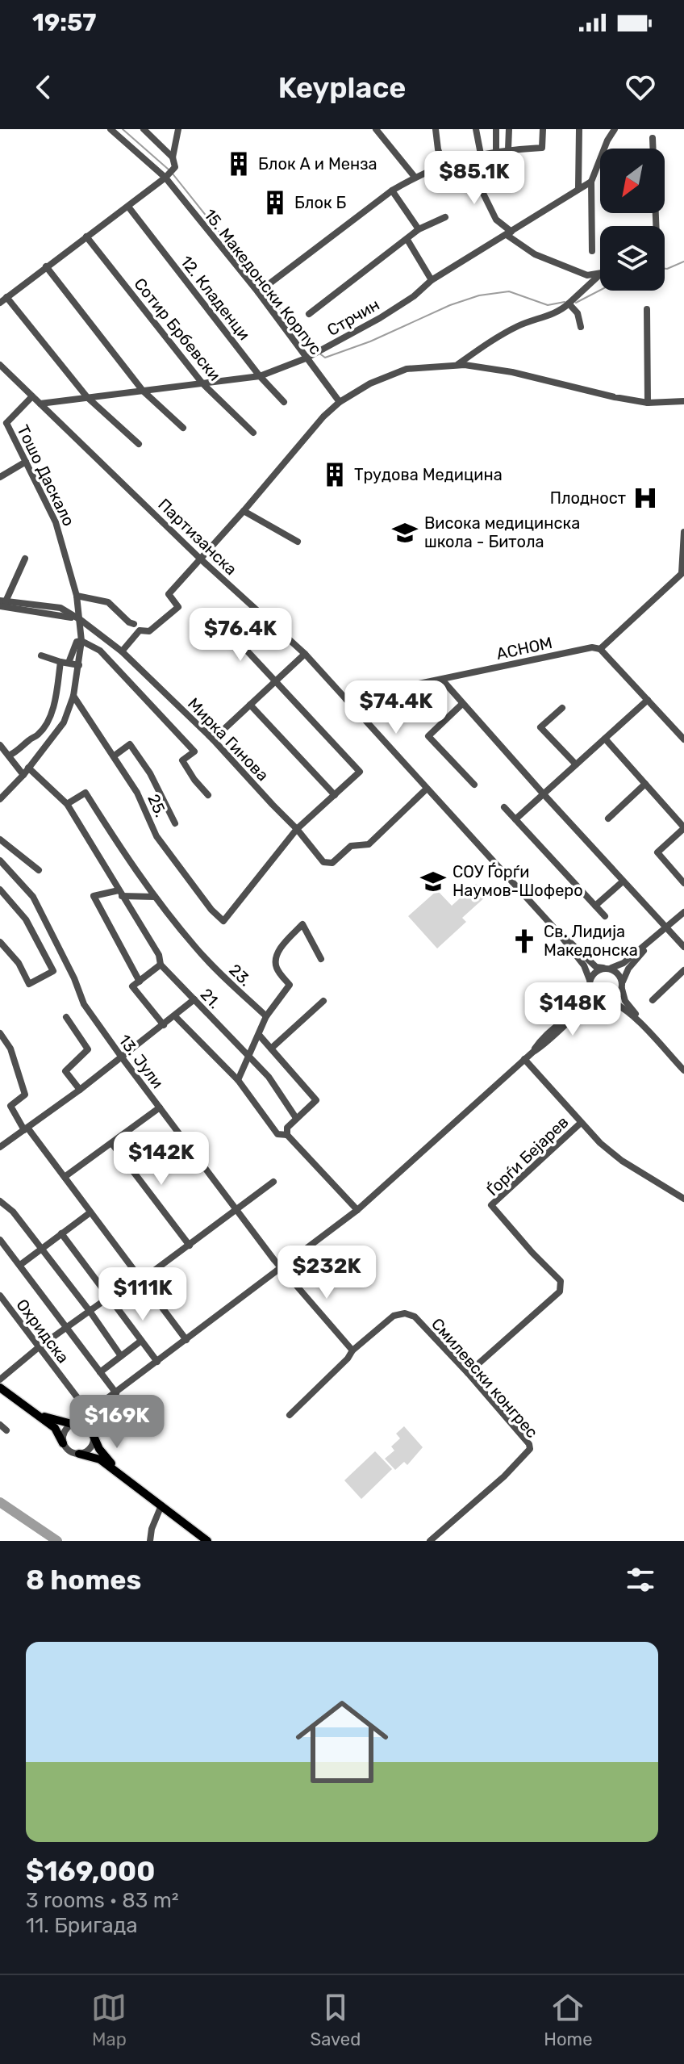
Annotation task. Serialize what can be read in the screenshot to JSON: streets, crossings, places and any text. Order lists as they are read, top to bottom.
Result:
{
  "streets": {
    "street": [
      "15. Македонски Корпус",
      "12. Кладенци",
      "Стрчин",
      "Сотир Брбевски",
      "Тошо Даскало",
      "Партизанска",
      "АСНОМ",
      "Мирка Гинова",
      "25.",
      "23.",
      "21.",
      "13. Јули",
      "Ѓорѓи Бејарев",
      "Охридска",
      "Смилевски конгрес"
    ]
  },
  "crossings": [
    ["15. Македонски Корпус", "Стрчин"],
    ["12. Кладенци", "Стрчин"],
    ["Стрчин", "Сотир Брбевски"],
    ["Стрчин", "Партизанска"],
    ["Тошо Даскало", "Мирка Гинова"],
    ["Тошо Даскало", "25."],
    ["Тошо Даскало", "21."],
    ["Партизанска", "АСНОМ"],
    ["Партизанска", "Мирка Гинова"],
    ["Мирка Гинова", "25."],
    ["23.", "21."],
    ["13. Јули", "Смилевски конгрес"],
    ["Ѓорѓи Бејарев", "Смилевски конгрес"]
  ],
  "places": {
    "building": ["Блок А и Менза", "Блок Б", "Трудова Медицина"],
    "hospital": ["Плодност"],
    "school or university": ["Висока медицинска школа - Битола", "СОУ Ѓорѓи Наумов-Шоферо"],
    "church": ["Св. Лидија Македонска"]
  },
  "north": "bottom left",
  "page": {
    "status": "19:57",
    "header": "Keyplace",
    "price": [
      "$85.1K",
      "$76.4K",
      "$74.4K",
      "$148K",
      "$142K",
      "$232K",
      "$111K",
      "$169K"
    ],
    "heading": "8 homes",
    "list": [
      {
        "name": "$169,000",
        "note": "3 rooms · 83 m² · 11. Бригада"
      }
    ],
    "tabs": ["Map", "Saved", "Home"]
  }
}
